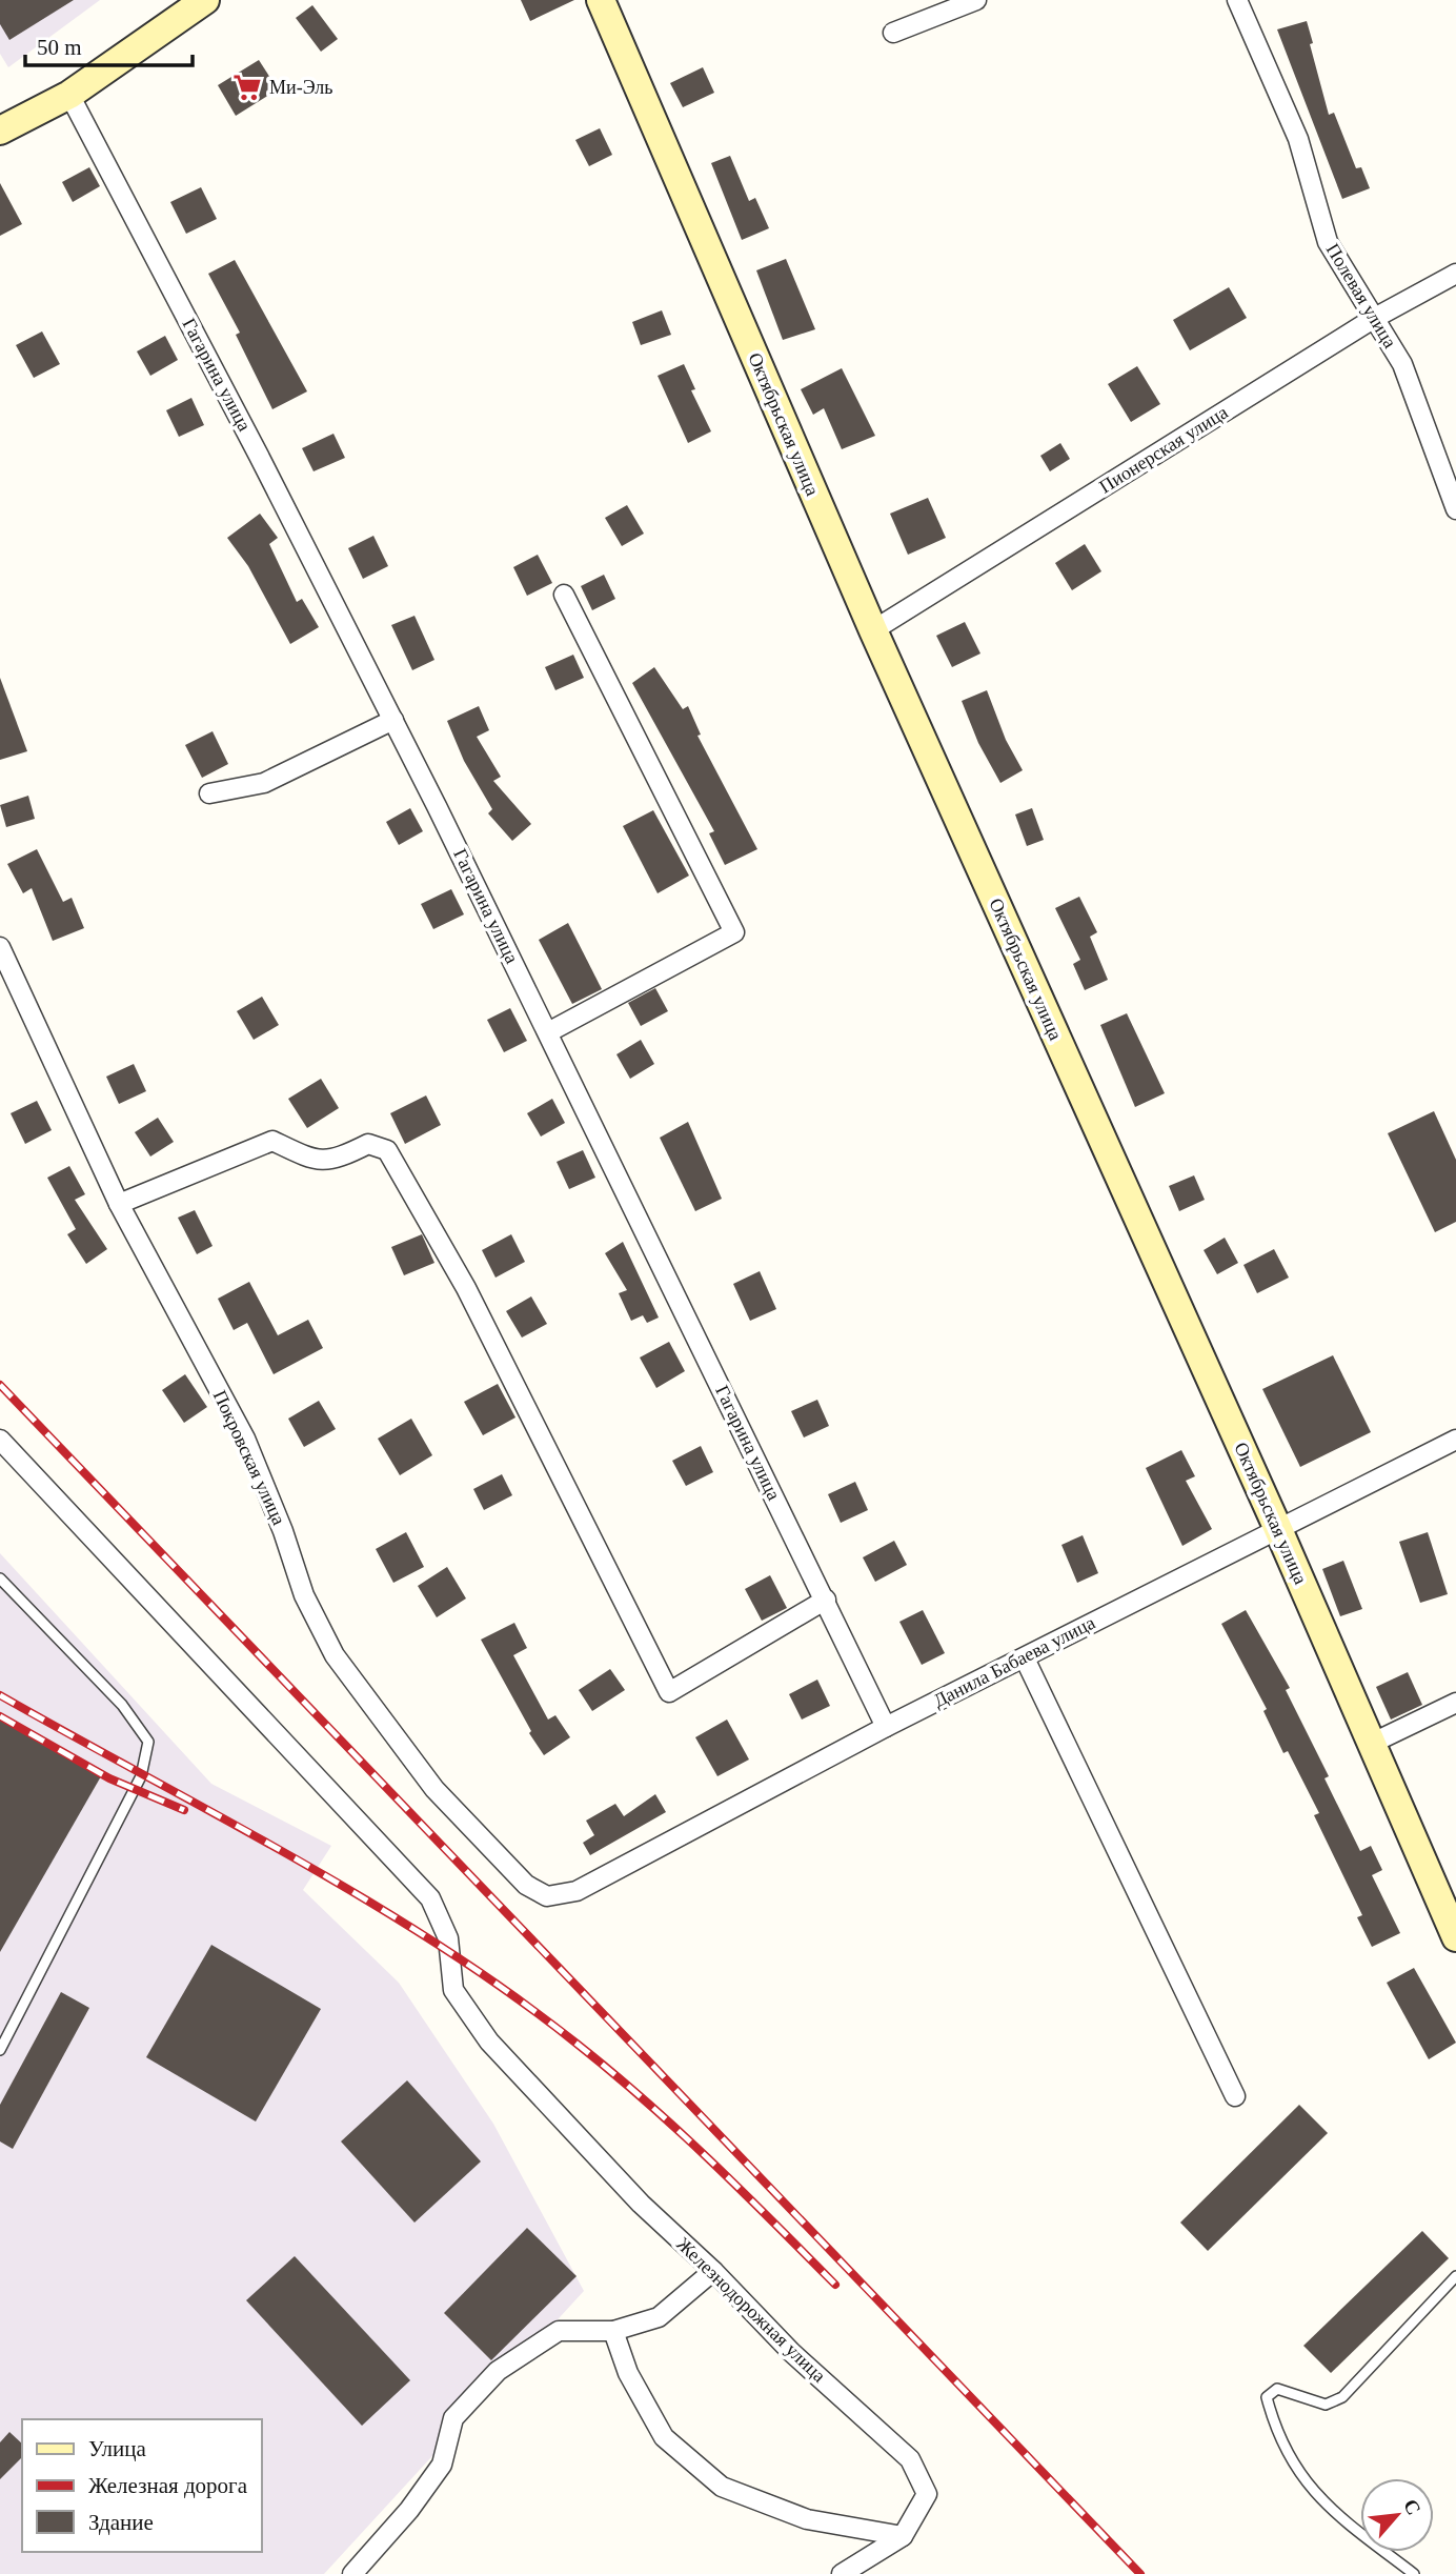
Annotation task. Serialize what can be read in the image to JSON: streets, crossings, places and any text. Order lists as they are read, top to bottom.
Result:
{
  "streets": {
    "street": [
      "Полевая улица",
      "Гагарина улица",
      "Октябрьская улица",
      "Пионерская улица",
      "Покровская улица",
      "Данила Бабаева улица",
      "Железнодорожная улица"
    ]
  },
  "crossings": [
    ["Полевая улица", "Пионерская улица"],
    ["Гагарина улица", "Данила Бабаева улица"],
    ["Октябрьская улица", "Пионерская улица"],
    ["Октябрьская улица", "Данила Бабаева улица"],
    ["Покровская улица", "Данила Бабаева улица"]
  ],
  "places": {
    "supermarket": ["Ми-Эль"]
  },
  "legend": ["Улица", "Железная дорога", "Здание"],
  "scale_bar": "50 m",
  "north": "top right"
}
